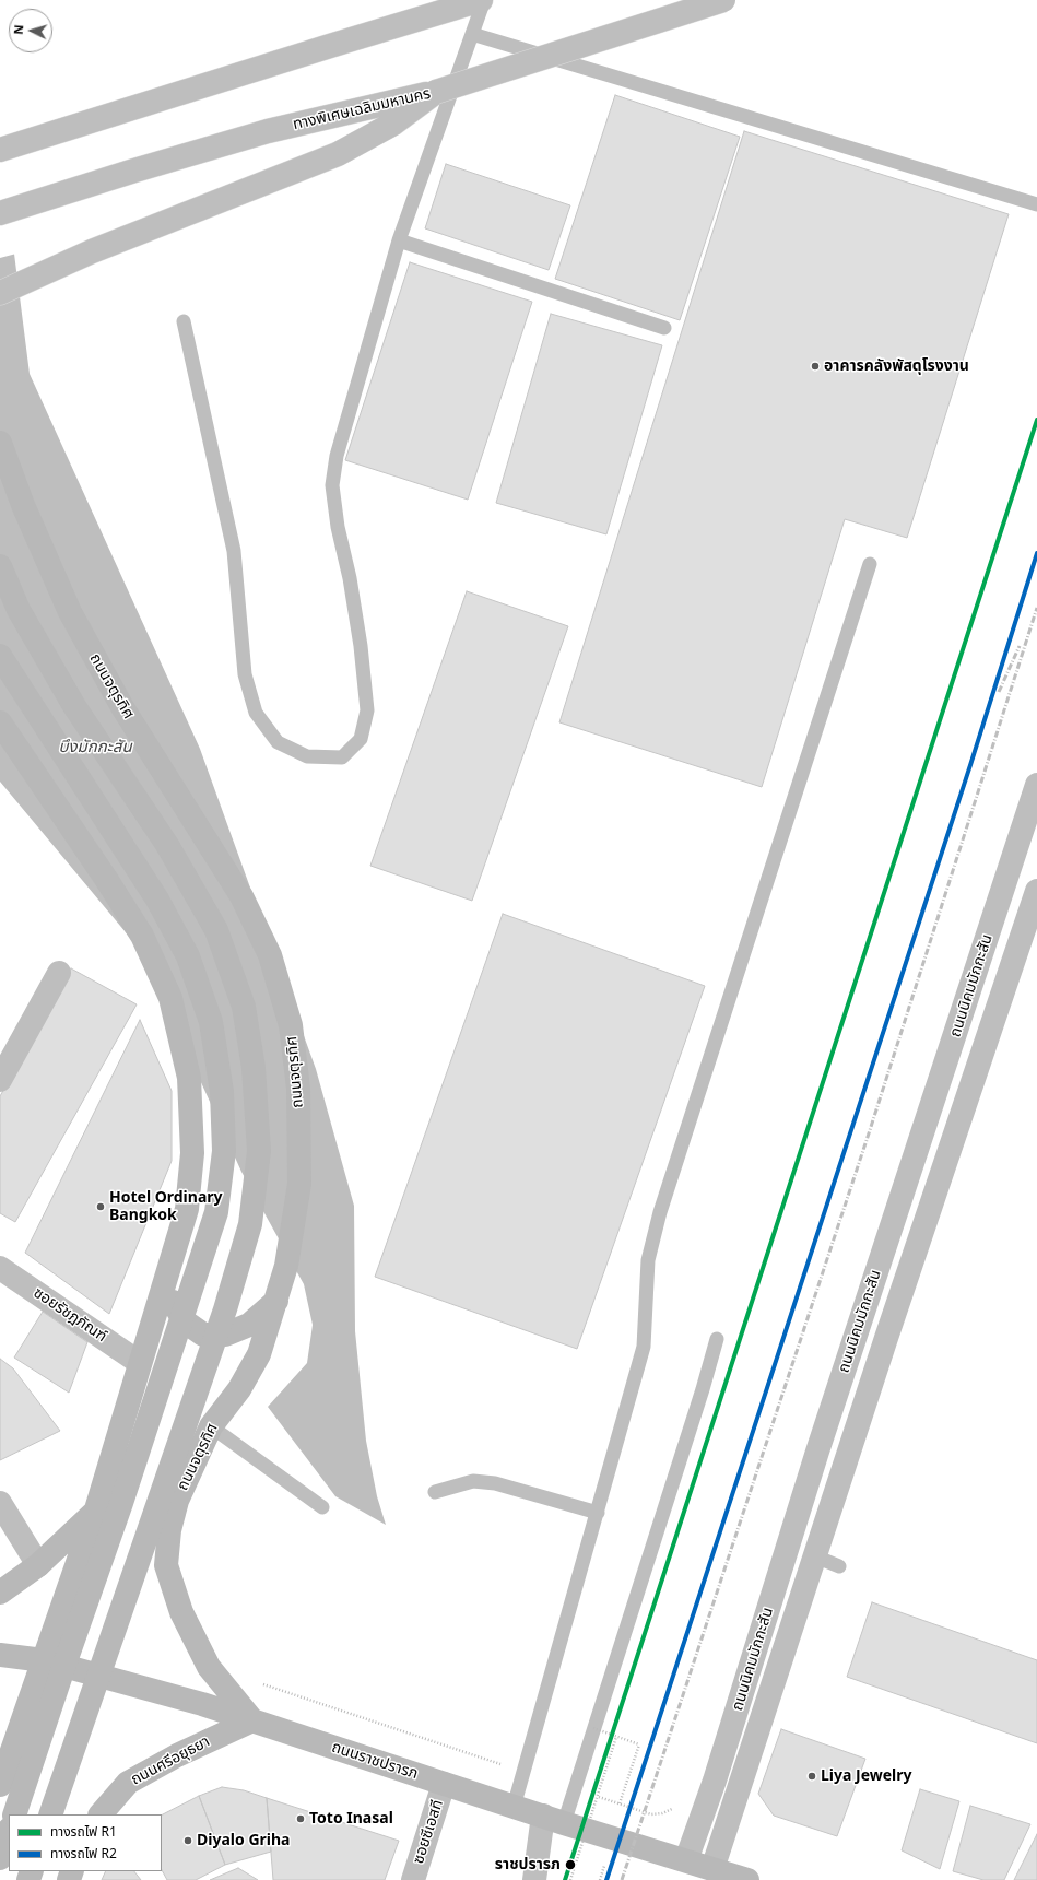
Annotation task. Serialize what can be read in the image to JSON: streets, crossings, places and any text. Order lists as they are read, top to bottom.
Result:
{
  "streets": {
    "main road": [
      "ทางพิเศษเฉลิมมหานคร",
      "ถนนจตุรทิศ",
      "ถนนนิคมมักกะสัน",
      "ซอยรัชฎภัณฑ์",
      "ถนนศรีอยุธยา",
      "ถนนราชปรารภ",
      "ซอยซีเอสที"
    ]
  },
  "crossings": [
    ["ถนนจตุรทิศ", "ถนนศรีอยุธยา"],
    ["ถนนจตุรทิศ", "ถนนราชปรารภ"],
    ["ถนนนิคมมักกะสัน", "ถนนราชปรารภ"],
    ["ถนนศรีอยุธยา", "ถนนราชปรารภ"],
    ["ถนนราชปรารภ", "ซอยซีเอสที"]
  ],
  "water": ["บึงมักกะสัน"],
  "places": [
    "อาคารคลังพัสดุโรงงาน",
    "Hotel Ordinary Bangkok",
    "Liya Jewelry",
    "Toto Inasal",
    "Diyalo Griha",
    "ราชปรารภ"
  ],
  "lines": ["rail line R1", "rail line R2"],
  "legend": ["ทางรถไฟ R1", "ทางรถไฟ R2"],
  "north": "left"
}
